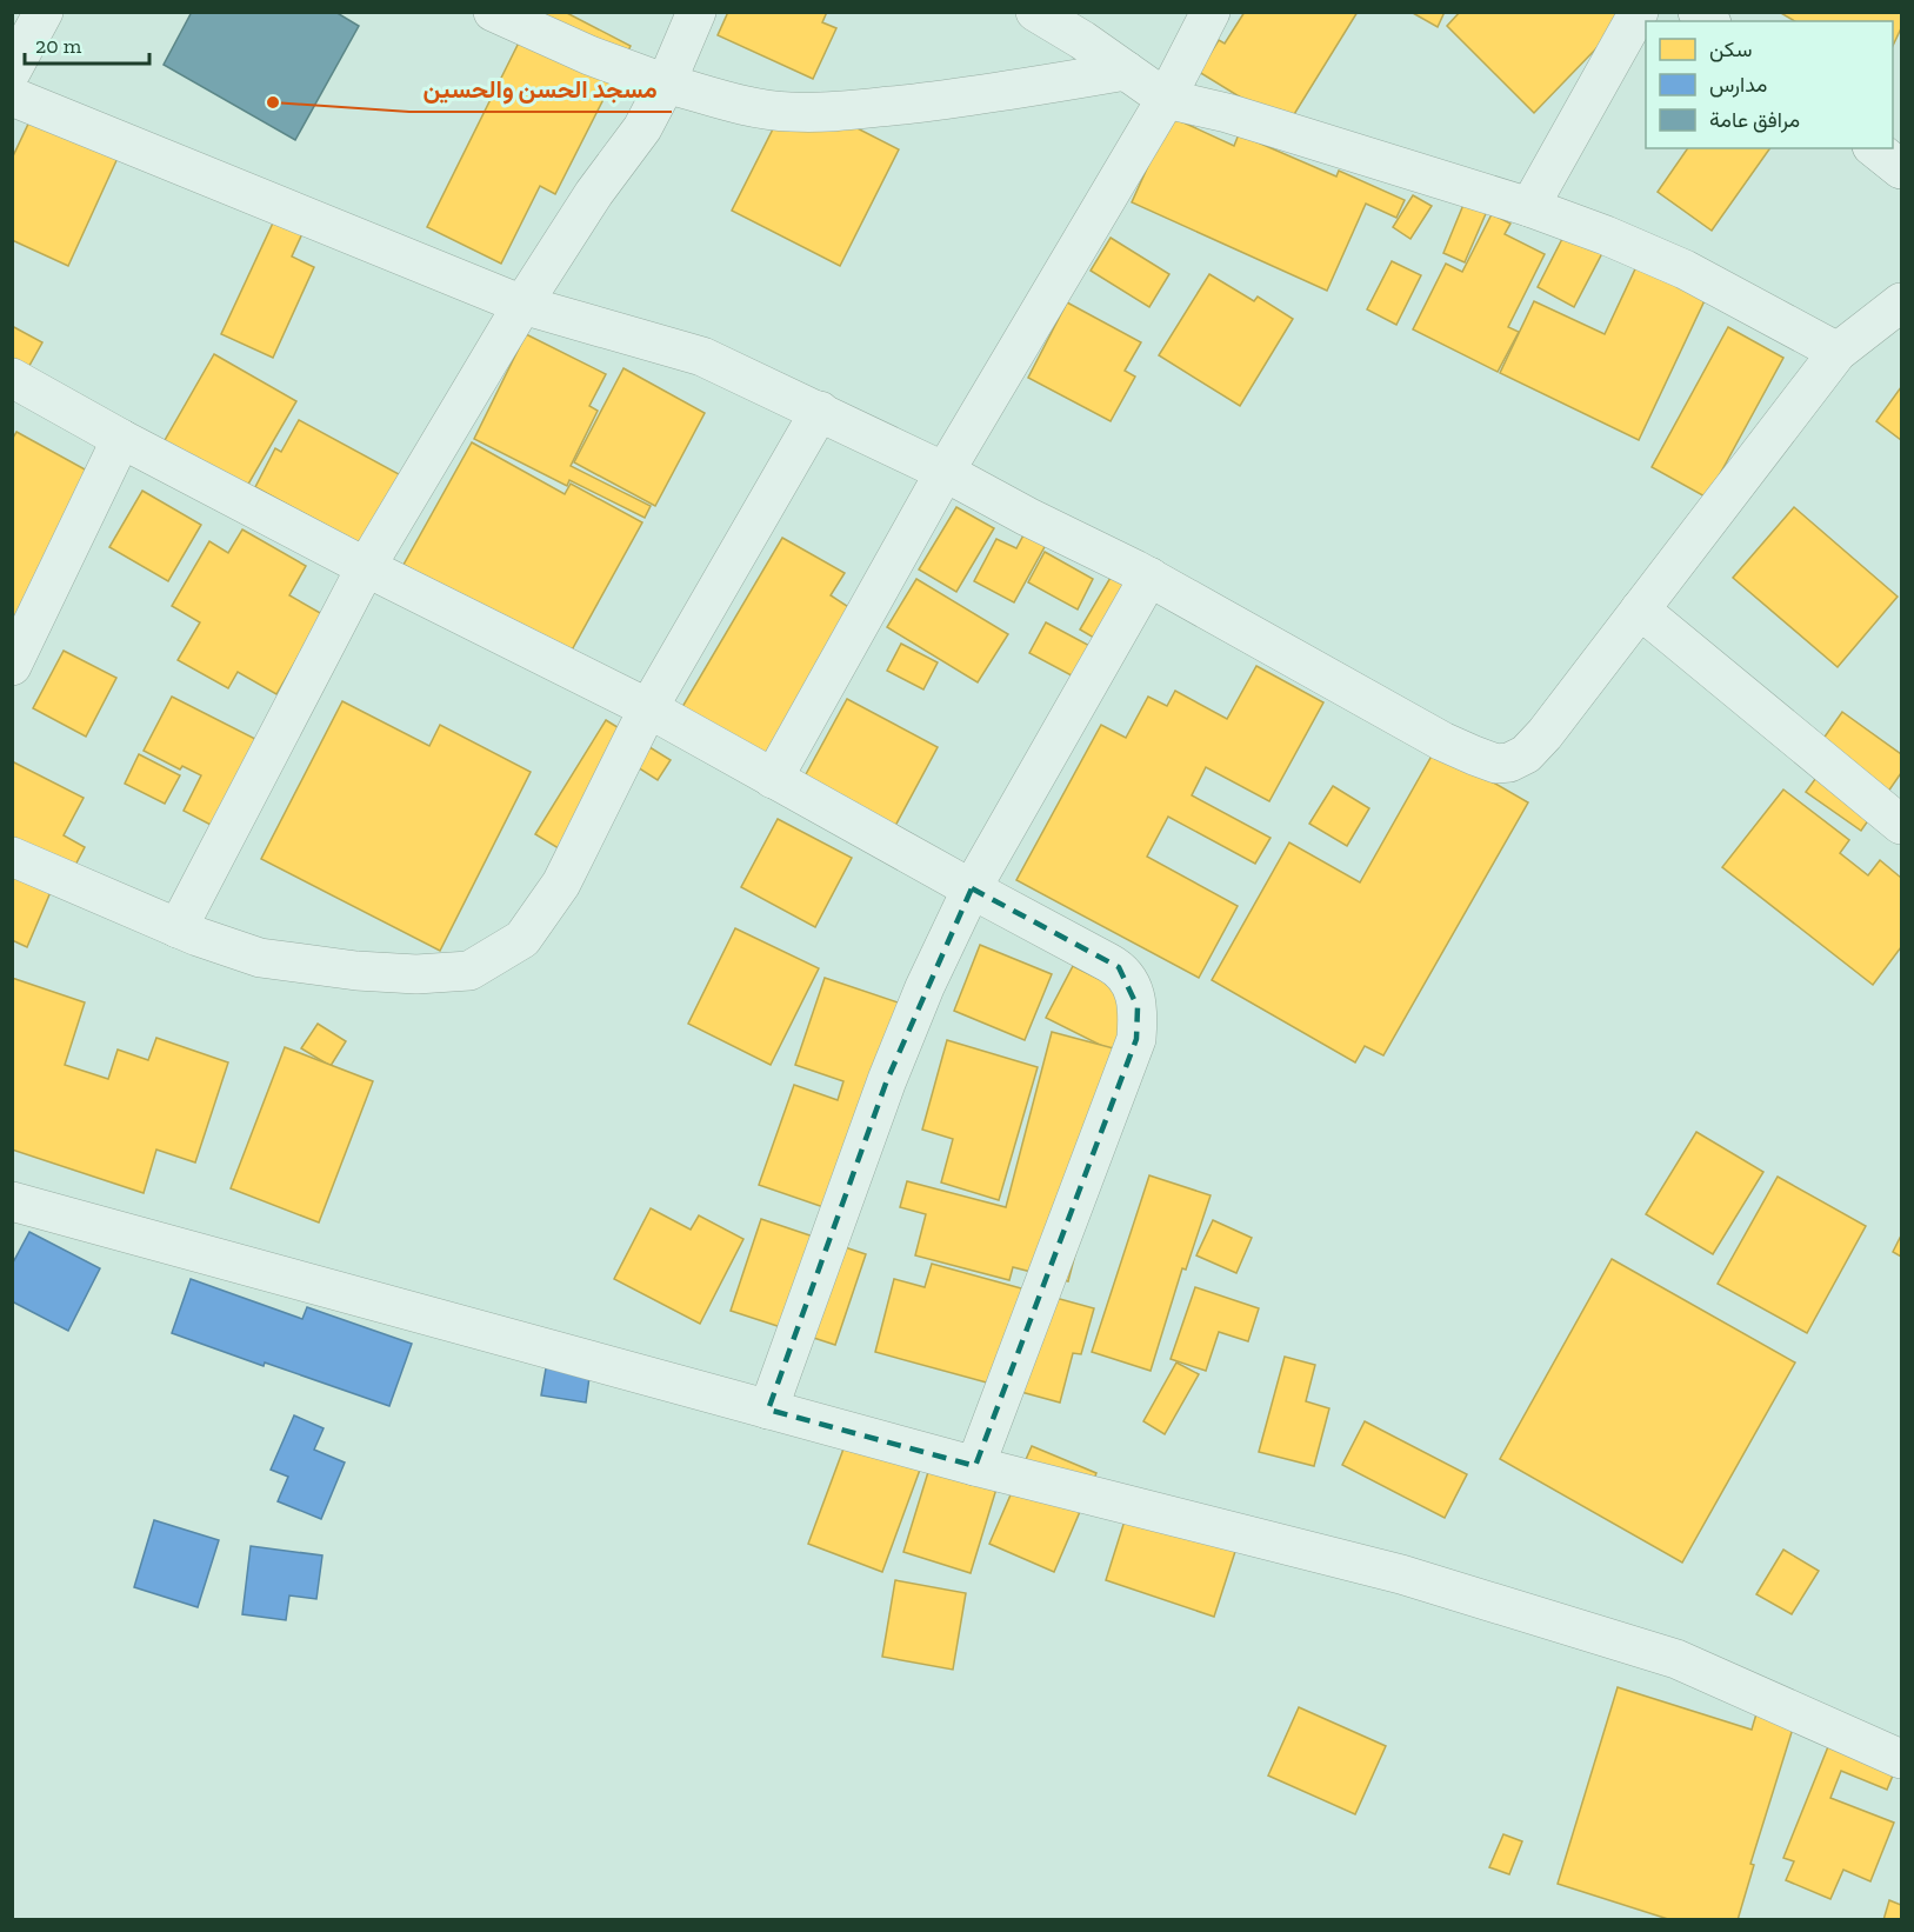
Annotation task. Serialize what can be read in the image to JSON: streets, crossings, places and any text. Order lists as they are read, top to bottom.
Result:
{
  "places": ["مسجد الحسن والحسين"],
  "legend": ["سكن", "مدارس", "مرافق عامة"],
  "scale_bar": "20 m"
}
